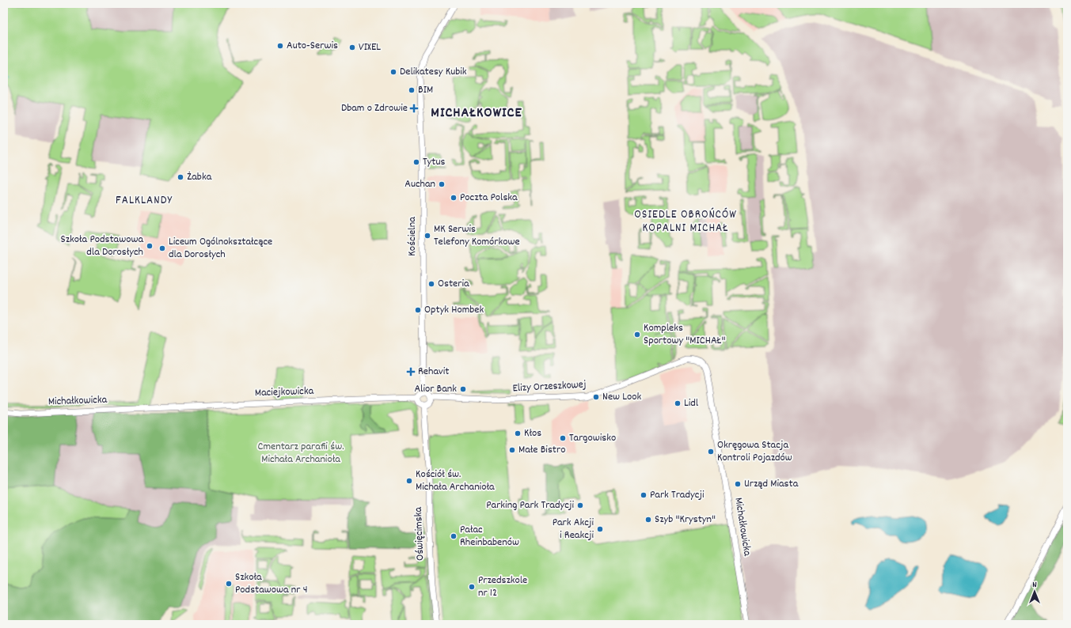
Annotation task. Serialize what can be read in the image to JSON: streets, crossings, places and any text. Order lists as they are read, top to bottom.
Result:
{
  "streets": {
    "street": [
      "Kościelna",
      "Elizy Orzeszkowej",
      "Maciejkowicka",
      "Michałkowicka",
      "Oświęcimska"
    ]
  },
  "crossings": [
    ["Kościelna", "Elizy Orzeszkowej"],
    ["Kościelna", "Maciejkowicka"],
    ["Kościelna", "Oświęcimska"],
    ["Elizy Orzeszkowej", "Maciejkowicka"],
    ["Elizy Orzeszkowej", "Michałkowicka"],
    ["Elizy Orzeszkowej", "Oświęcimska"],
    ["Maciejkowicka", "Michałkowicka"],
    ["Maciejkowicka", "Oświęcimska"]
  ],
  "districts": ["MICHAŁKOWICE", "FALKLANDY", "OSIEDLE OBROŃCÓW KOPALNI MICHAŁ"],
  "parks": ["Cmentarz parafii św. Michała Archanioła"],
  "places": {
    "other": [
      "Auto-Serwis",
      "VIXEL",
      "Delikatesy Kubik",
      "BIM",
      "Tytus",
      "Żabka",
      "Auchan",
      "Poczta Polska",
      "MK Serwis Telefony Komórkowe",
      "Szkoła Podstawowa dla Dorosłych",
      "Liceum Ogólnokształcące dla Dorosłych",
      "Osteria",
      "Optyk Hombek",
      "Kompleks Sportowy \"MICHAŁ\"",
      "Alior Bank",
      "New Look",
      "Lidl",
      "Kłos",
      "Targowisko",
      "Małe Bistro",
      "Okręgowa Stacja Kontroli Pojazdów",
      "Kościół św. Michała Archanioła",
      "Urząd Miasta",
      "Park Tradycji",
      "Parking Park Tradycji",
      "Szyb \"Krystyn\"",
      "Park Akcji i Reakcji",
      "Pałac Rheinbabenów",
      "Szkoła Podstawowa nr 4",
      "Przedszkole nr 12"
    ],
    "health": ["Dbam o Zdrowie", "Rehavit"]
  },
  "north": "top"
}
